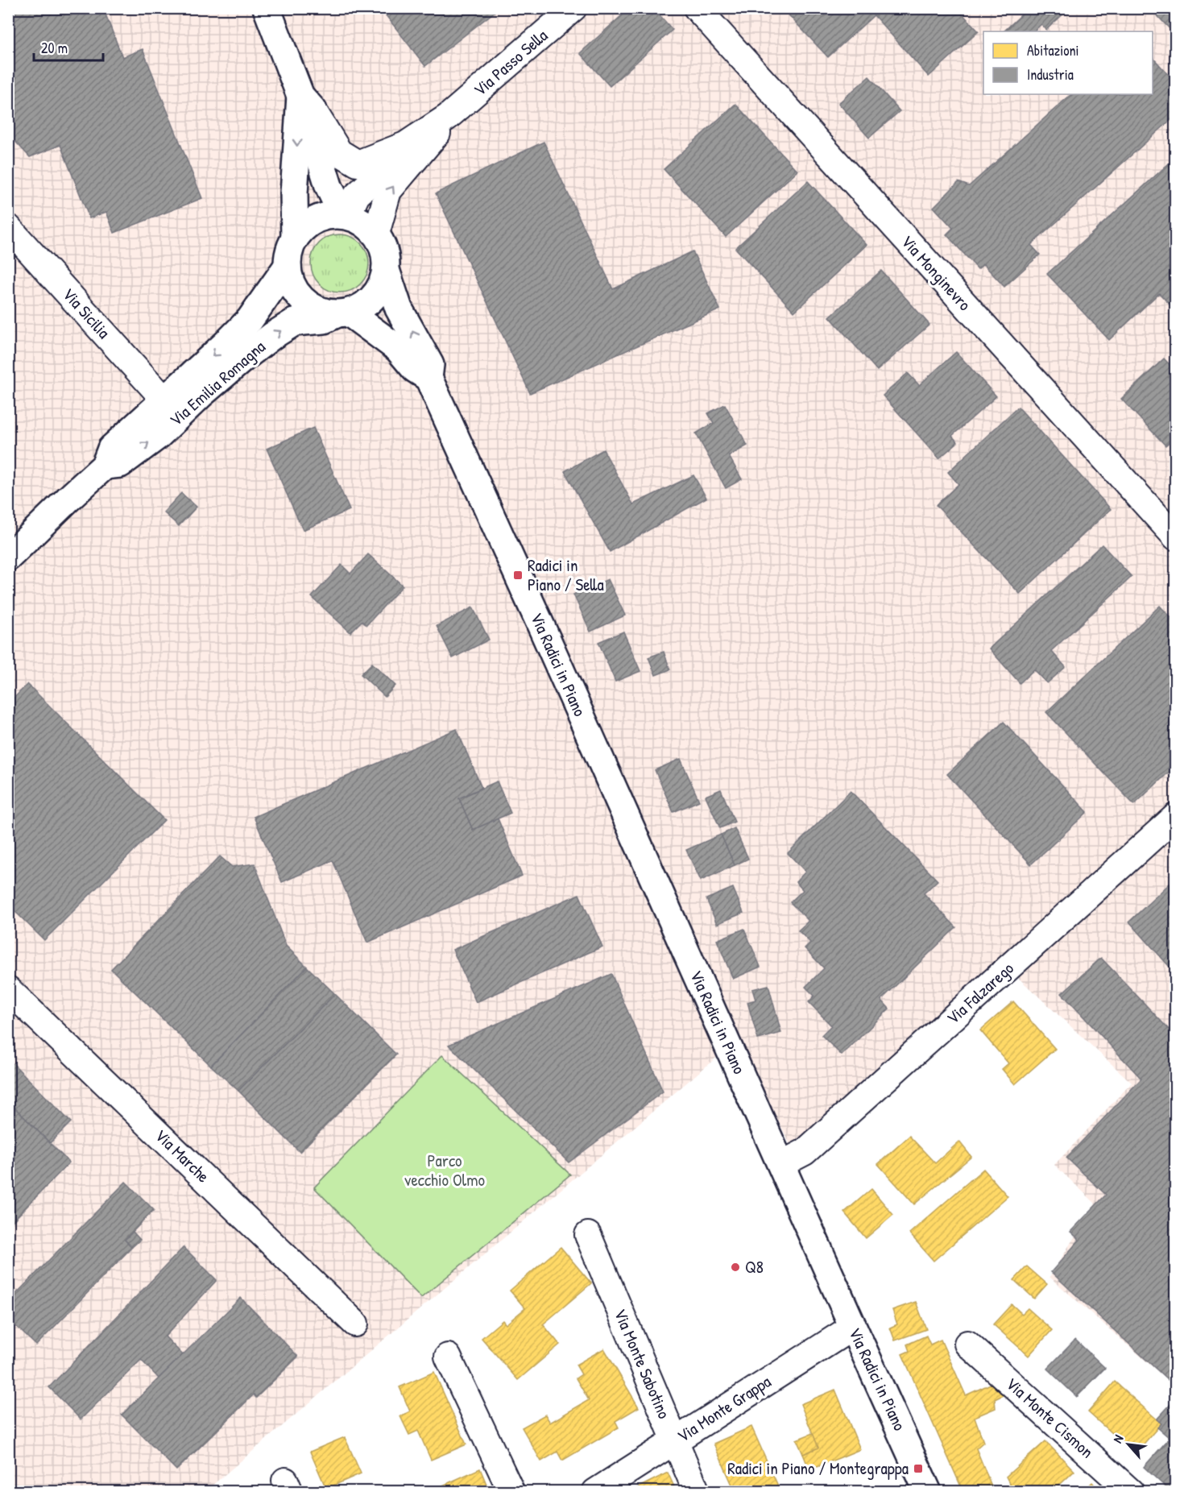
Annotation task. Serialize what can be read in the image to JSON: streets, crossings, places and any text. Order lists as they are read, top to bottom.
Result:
{
  "streets": {
    "street": [
      "Via Passo Sella",
      "Via Monginevro",
      "Via Sicilia",
      "Via Emilia Romagna",
      "Via Radici in Piano",
      "Via Falzarego",
      "Via Marche",
      "Via Monte Sabotino",
      "Via Monte Grappa",
      "Via Monte Cismon"
    ]
  },
  "crossings": [
    ["Via Passo Sella", "Via Emilia Romagna"],
    ["Via Sicilia", "Via Emilia Romagna"],
    ["Via Radici in Piano", "Via Falzarego"],
    ["Via Radici in Piano", "Via Monte Grappa"],
    ["Via Monte Sabotino", "Via Monte Grappa"]
  ],
  "parks": ["Parco vecchio Olmo"],
  "places": {
    "transit": ["Radici in Piano / Sella", "Radici in Piano / Montegrappa"],
    "other": ["Q8"]
  },
  "legend": ["Abitazioni", "Industria"],
  "scale_bar": "20 m",
  "north": "top left"
}
